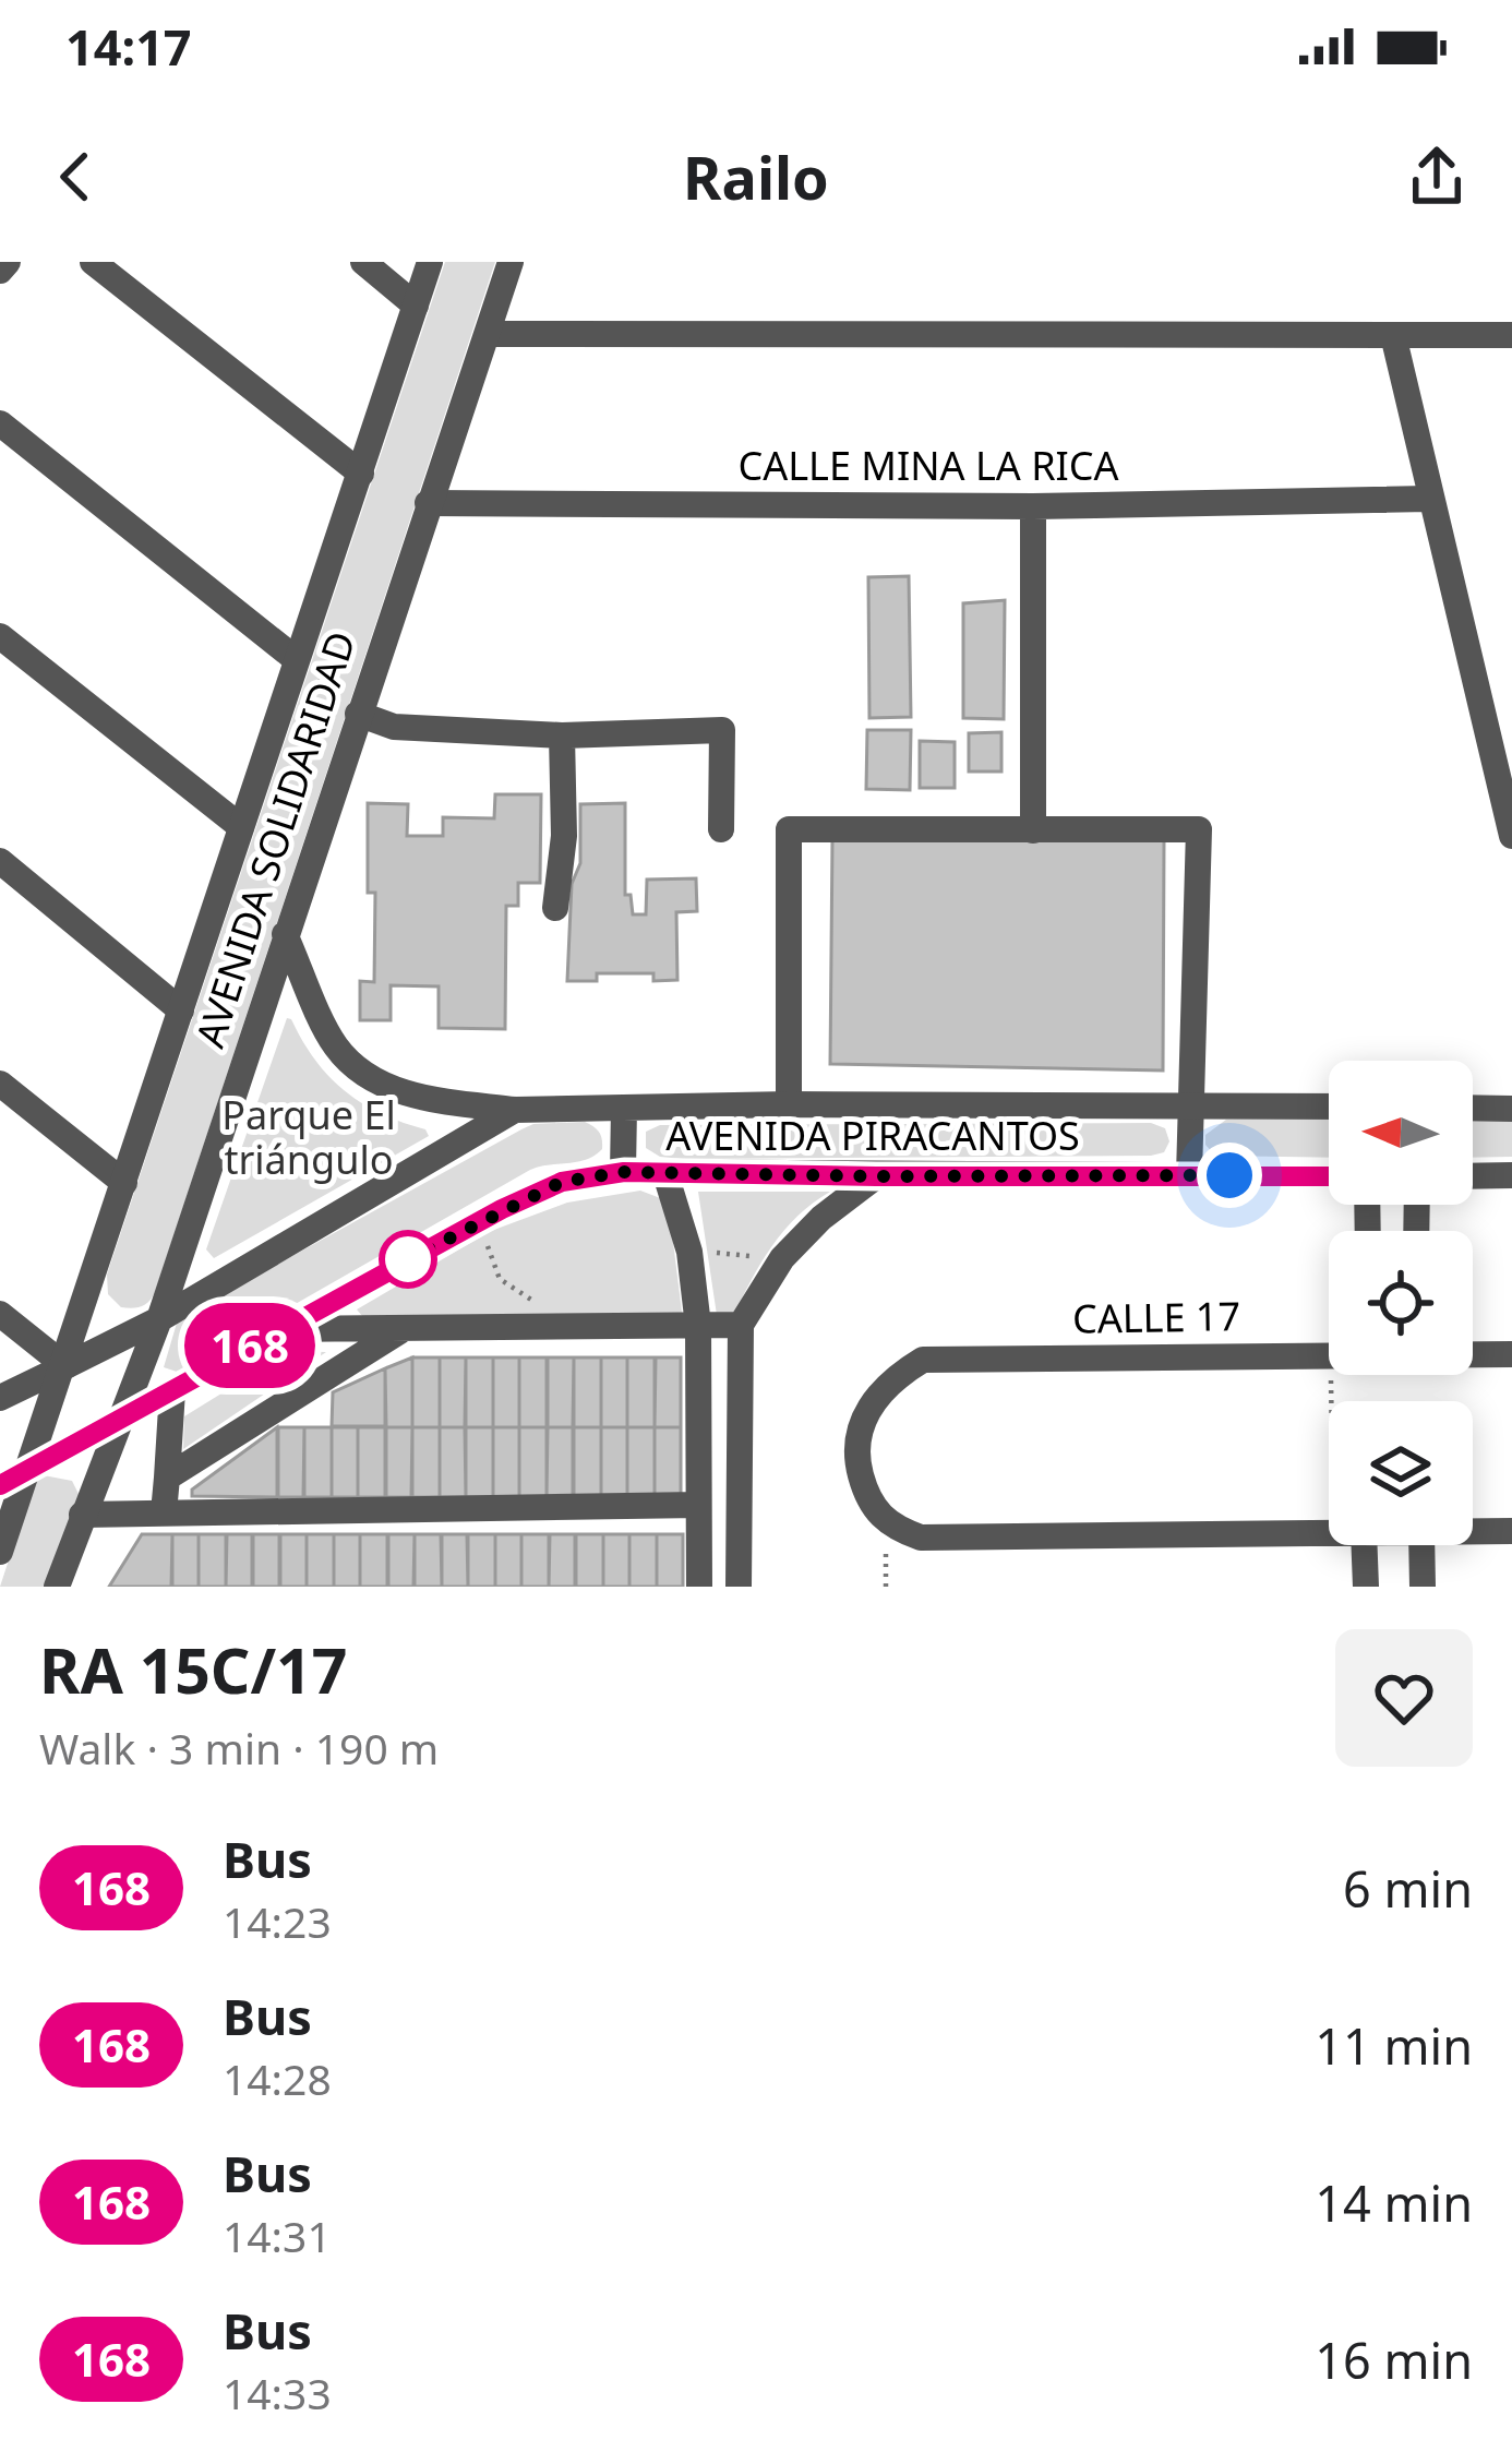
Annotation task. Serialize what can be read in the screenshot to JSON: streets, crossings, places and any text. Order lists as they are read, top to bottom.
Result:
{
  "streets": {
    "street": [
      "CALLE MINA LA RICA",
      "AVENIDA SOLIDARIDAD",
      "AVENIDA PIRACANTOS",
      "CALLE 17"
    ]
  },
  "crossings": [
    ["CALLE MINA LA RICA", "AVENIDA SOLIDARIDAD"],
    ["AVENIDA SOLIDARIDAD", "AVENIDA PIRACANTOS"]
  ],
  "parks": ["Parque El triángulo"],
  "lines": ["bus line 168"],
  "north": "left",
  "page": {
    "status": "14:17",
    "header": "Railo",
    "on_map": "168",
    "heading": ["RA 15C/17", "Walk · 3 min · 190 m"],
    "list": [
      {
        "mark": "168",
        "name": "Bus",
        "note": "14:23",
        "value": "6 min"
      },
      {
        "mark": "168",
        "name": "Bus",
        "note": "14:28",
        "value": "11 min"
      },
      {
        "mark": "168",
        "name": "Bus",
        "note": "14:31",
        "value": "14 min"
      },
      {
        "mark": "168",
        "name": "Bus",
        "note": "14:33",
        "value": "16 min"
      }
    ]
  }
}
